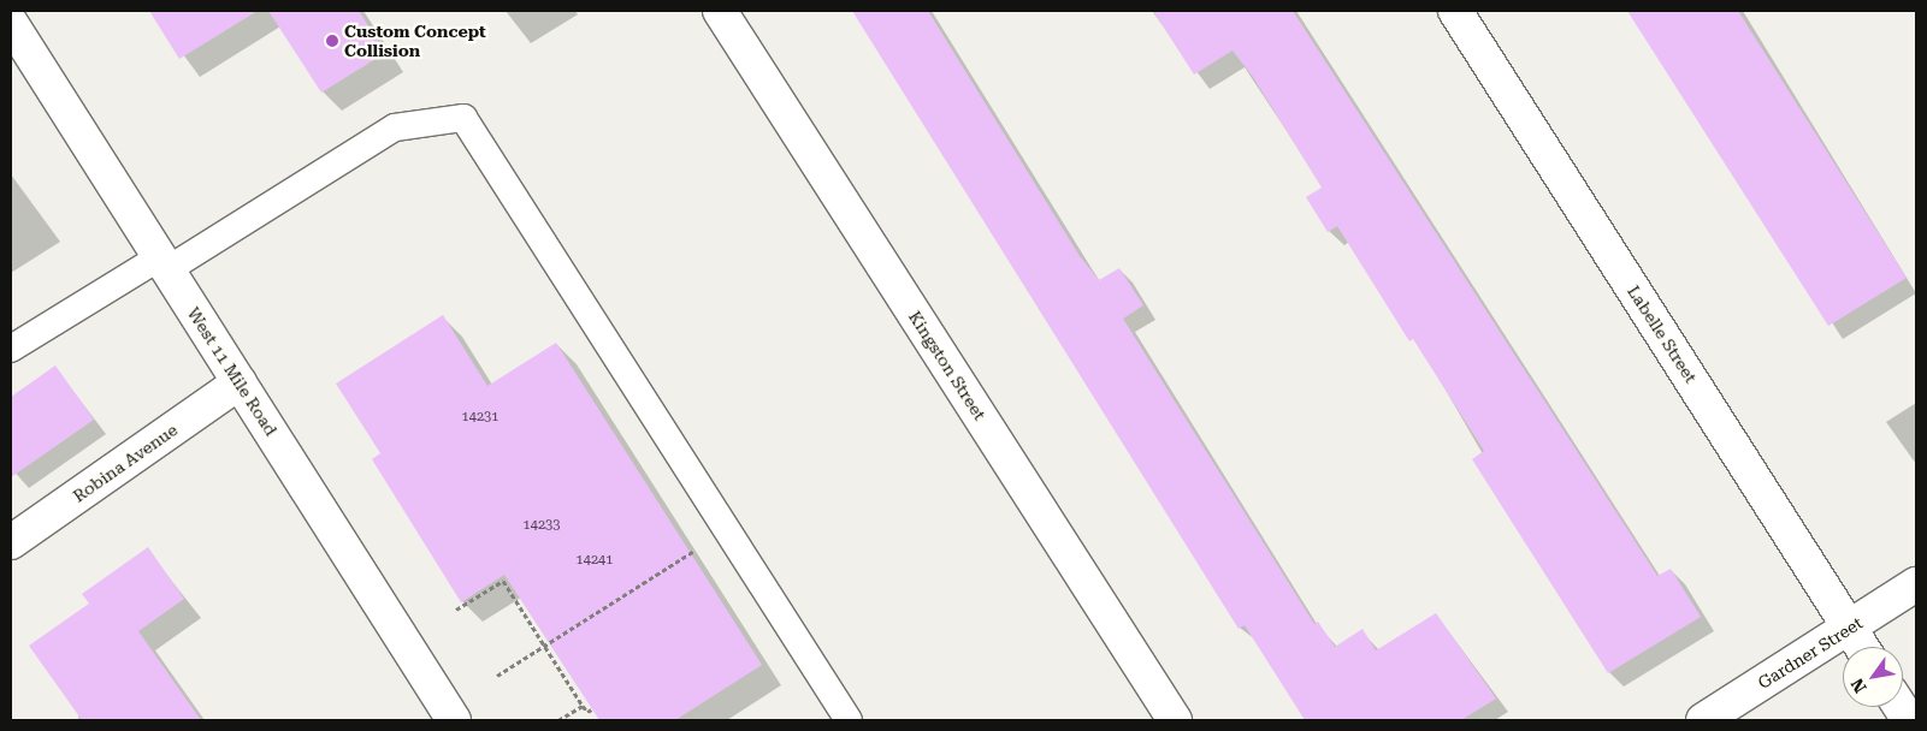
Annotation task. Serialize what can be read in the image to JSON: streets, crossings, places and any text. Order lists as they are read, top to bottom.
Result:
{
  "streets": {
    "street": [
      "Labelle Street",
      "Kingston Street",
      "West 11 Mile Road",
      "Robina Avenue",
      "Gardner Street"
    ]
  },
  "crossings": [
    ["Labelle Street", "Gardner Street"],
    ["West 11 Mile Road", "Robina Avenue"]
  ],
  "places": ["Custom Concept Collision"],
  "house_numbers": ["14231", "14233", "14241"],
  "north": "bottom left"
}
